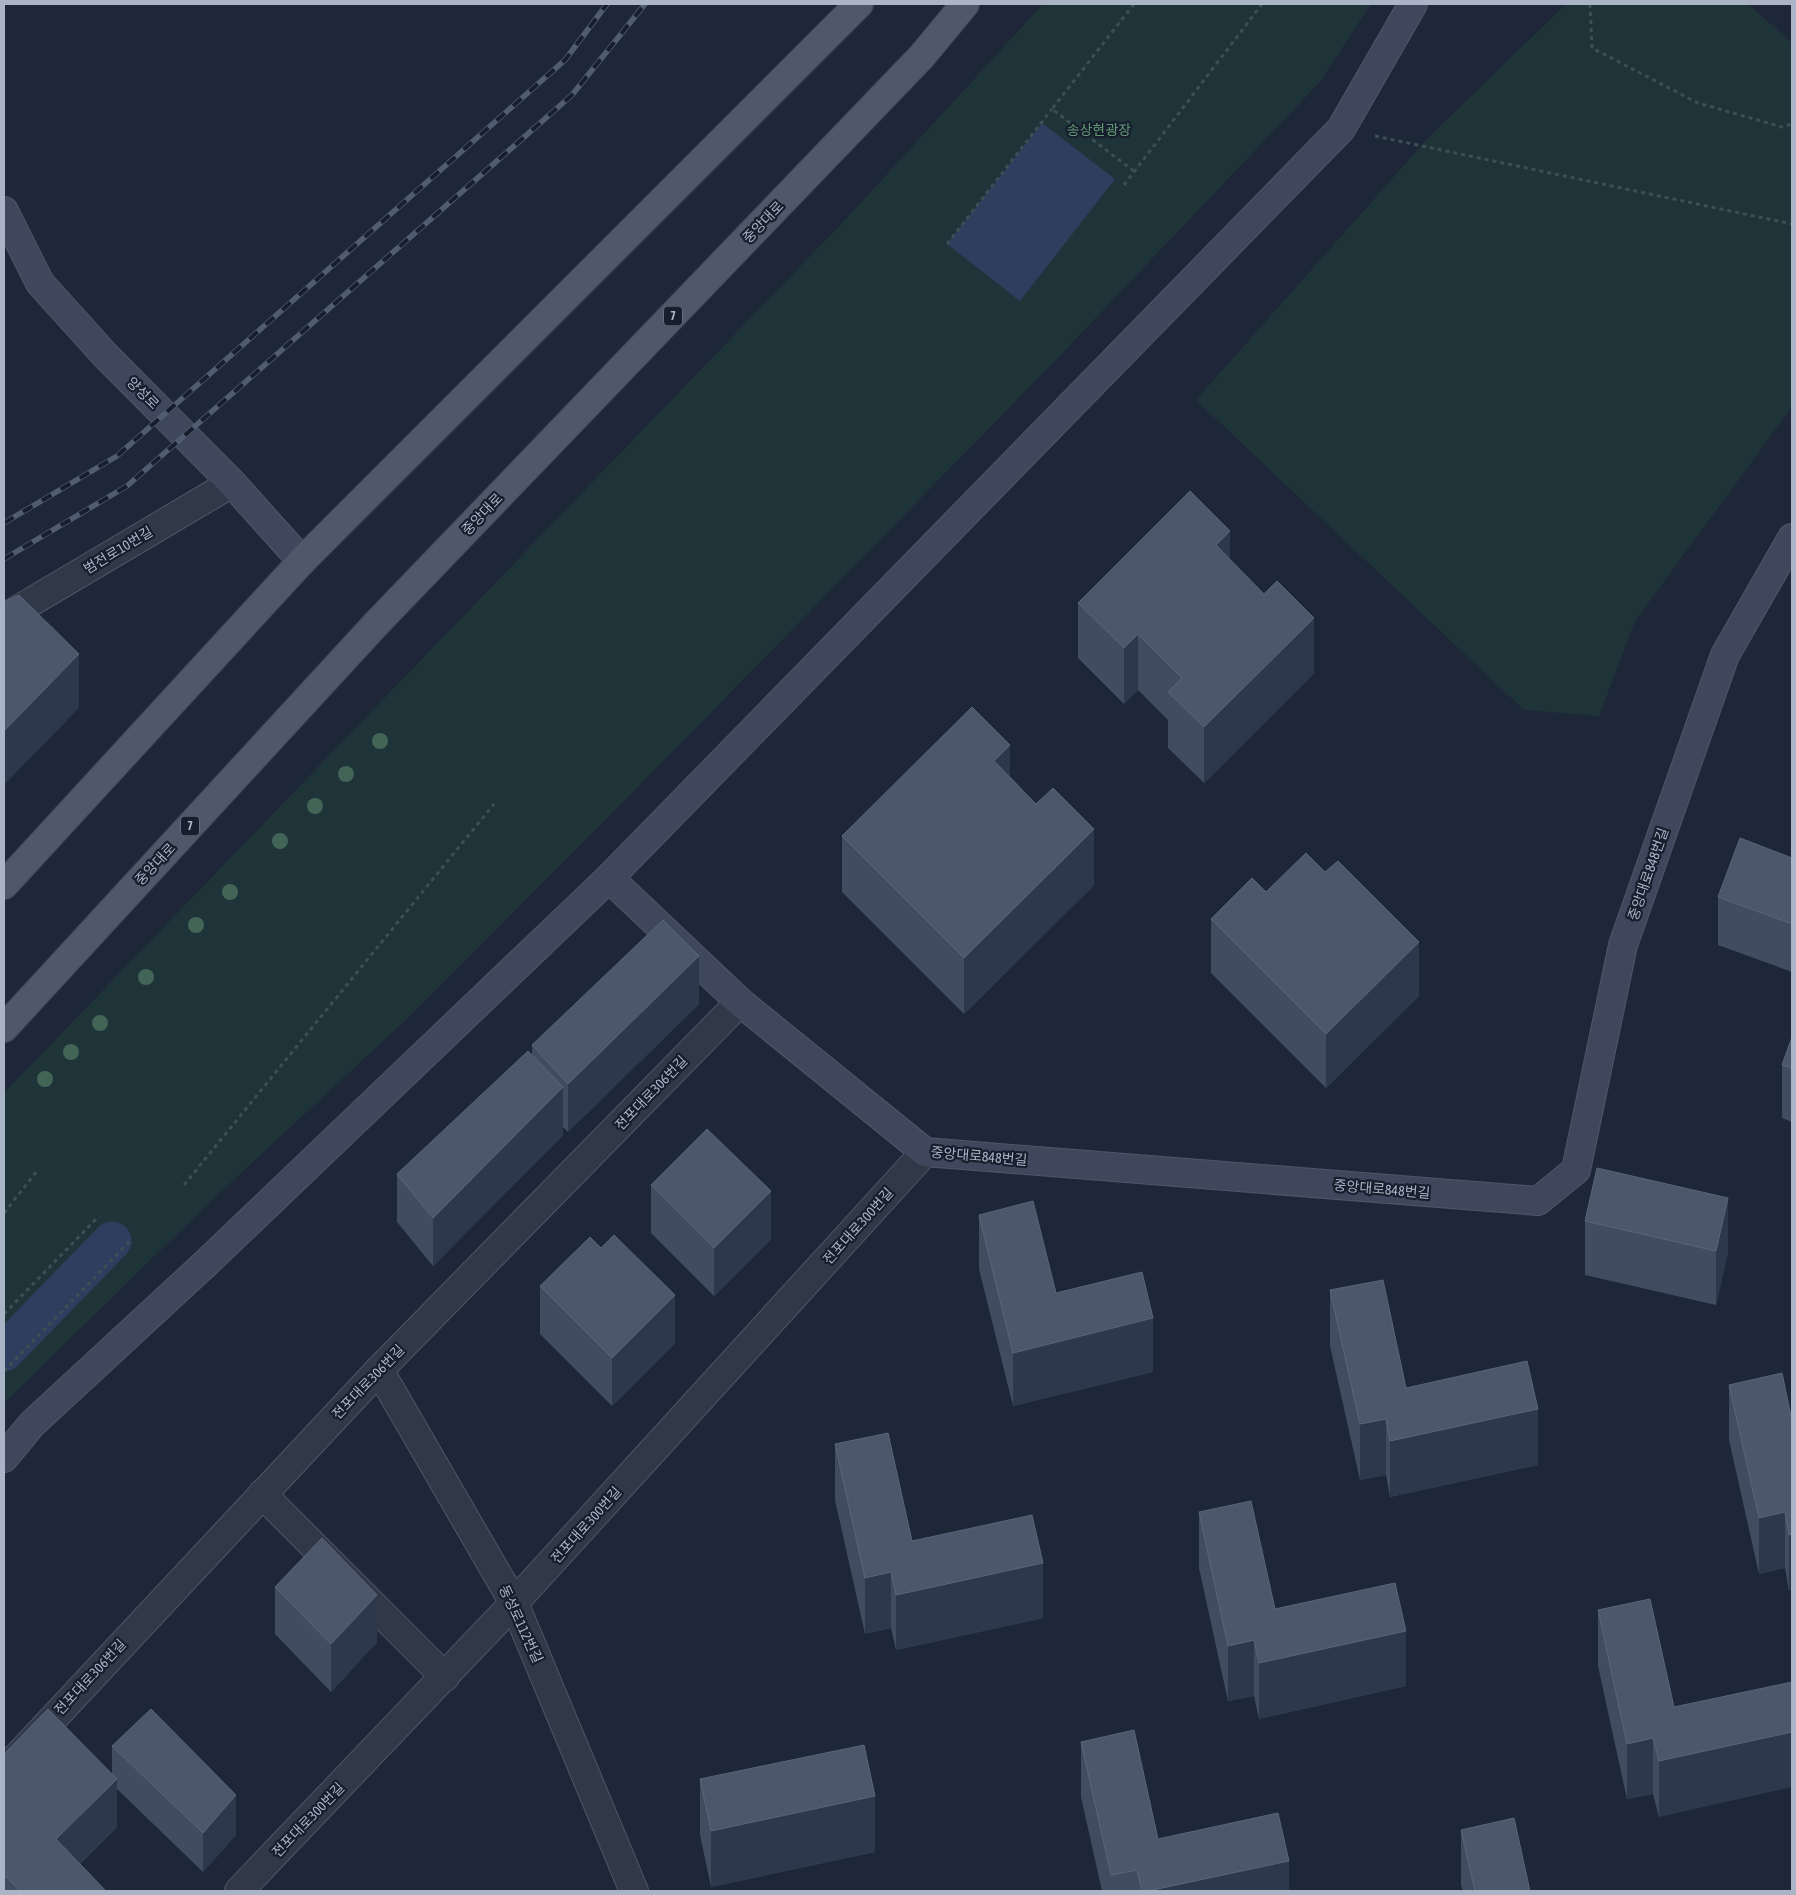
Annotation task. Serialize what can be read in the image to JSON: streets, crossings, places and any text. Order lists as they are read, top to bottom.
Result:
{
  "streets": {
    "main road": ["중앙대로", "7"],
    "street": [
      "양성로",
      "범전로10번길",
      "중앙대로848번길",
      "전포대로306번길",
      "전포대로300번길",
      "동성로112번길"
    ]
  },
  "crossings": [
    ["양성로", "범전로10번길"],
    ["중앙대로848번길", "전포대로306번길"],
    ["중앙대로848번길", "전포대로300번길"],
    ["전포대로306번길", "동성로112번길"],
    ["전포대로300번길", "동성로112번길"]
  ],
  "parks": ["송상현광장"]
}
